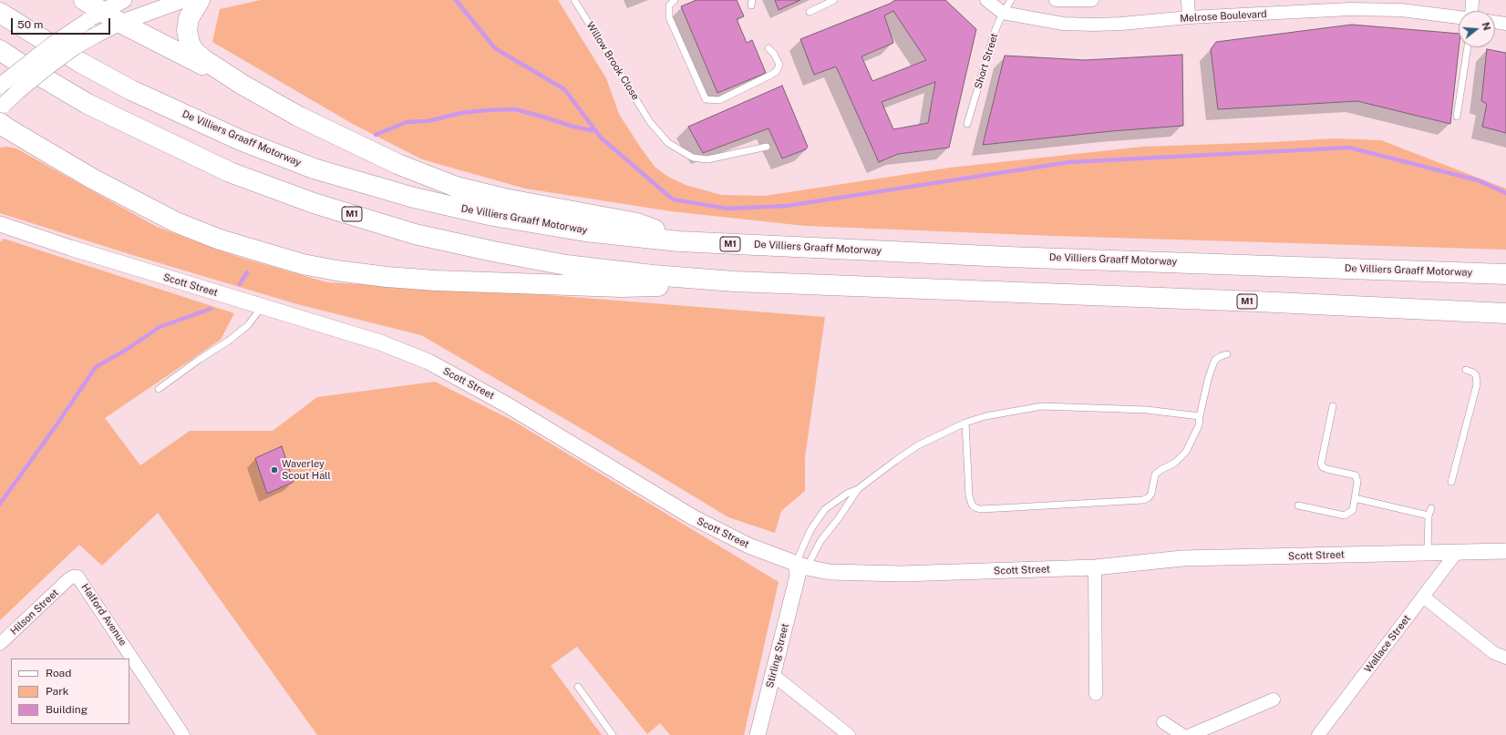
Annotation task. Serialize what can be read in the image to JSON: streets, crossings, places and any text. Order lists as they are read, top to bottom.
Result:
{
  "streets": {
    "highway": ["De Villiers Graaff Motorway", "M1"],
    "street": [
      "Melrose Boulevard",
      "Scott Street",
      "Hilson Street",
      "Halford Avenue",
      "Wallace Street",
      "Stirling Street"
    ],
    "lane": ["Willow Brook Close", "Short Street"]
  },
  "crossings": [
    ["Melrose Boulevard", "Short Street"],
    ["Scott Street", "Wallace Street"],
    ["Scott Street", "Stirling Street"],
    ["Hilson Street", "Halford Avenue"]
  ],
  "places": ["Waverley Scout Hall"],
  "legend": ["Road", "Park", "Building"],
  "scale_bar": "50 m",
  "north": "right"
}
